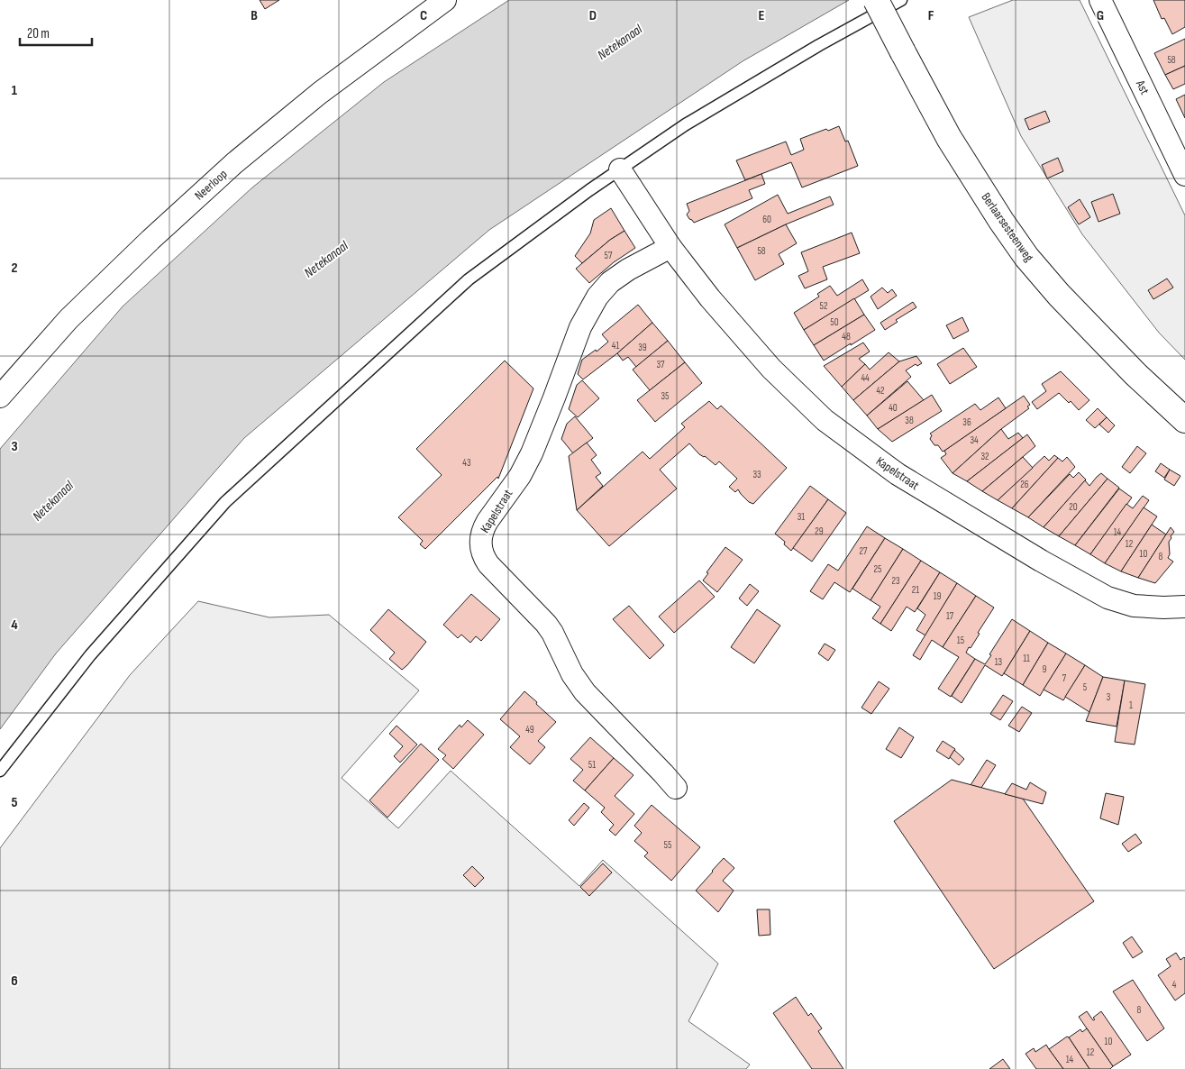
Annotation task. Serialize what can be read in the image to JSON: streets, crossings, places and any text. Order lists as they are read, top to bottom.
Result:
{
  "streets": {
    "street": [
      "Ast",
      "Neerloop",
      "Berlaarsesteenweg",
      "Kapelstraat"
    ]
  },
  "water": ["Netekanaal"],
  "house_numbers": [
    "58",
    "60",
    "58",
    "57",
    "52",
    "50",
    "48",
    "41",
    "39",
    "37",
    "44",
    "42",
    "35",
    "40",
    "38",
    "36",
    "34",
    "32",
    "43",
    "33",
    "26",
    "20",
    "31",
    "29",
    "14",
    "12",
    "27",
    "10",
    "8",
    "25",
    "23",
    "21",
    "19",
    "17",
    "15",
    "11",
    "13",
    "9",
    "7",
    "5",
    "3",
    "1",
    "49",
    "51",
    "55",
    "4",
    "8",
    "10",
    "12",
    "14"
  ],
  "scale_bar": "20 m",
  "grid": {
    "columns": [
      "B",
      "C",
      "D",
      "E",
      "F",
      "G"
    ],
    "rows": [
      "1",
      "2",
      "3",
      "4",
      "5",
      "6"
    ]
  }
}
